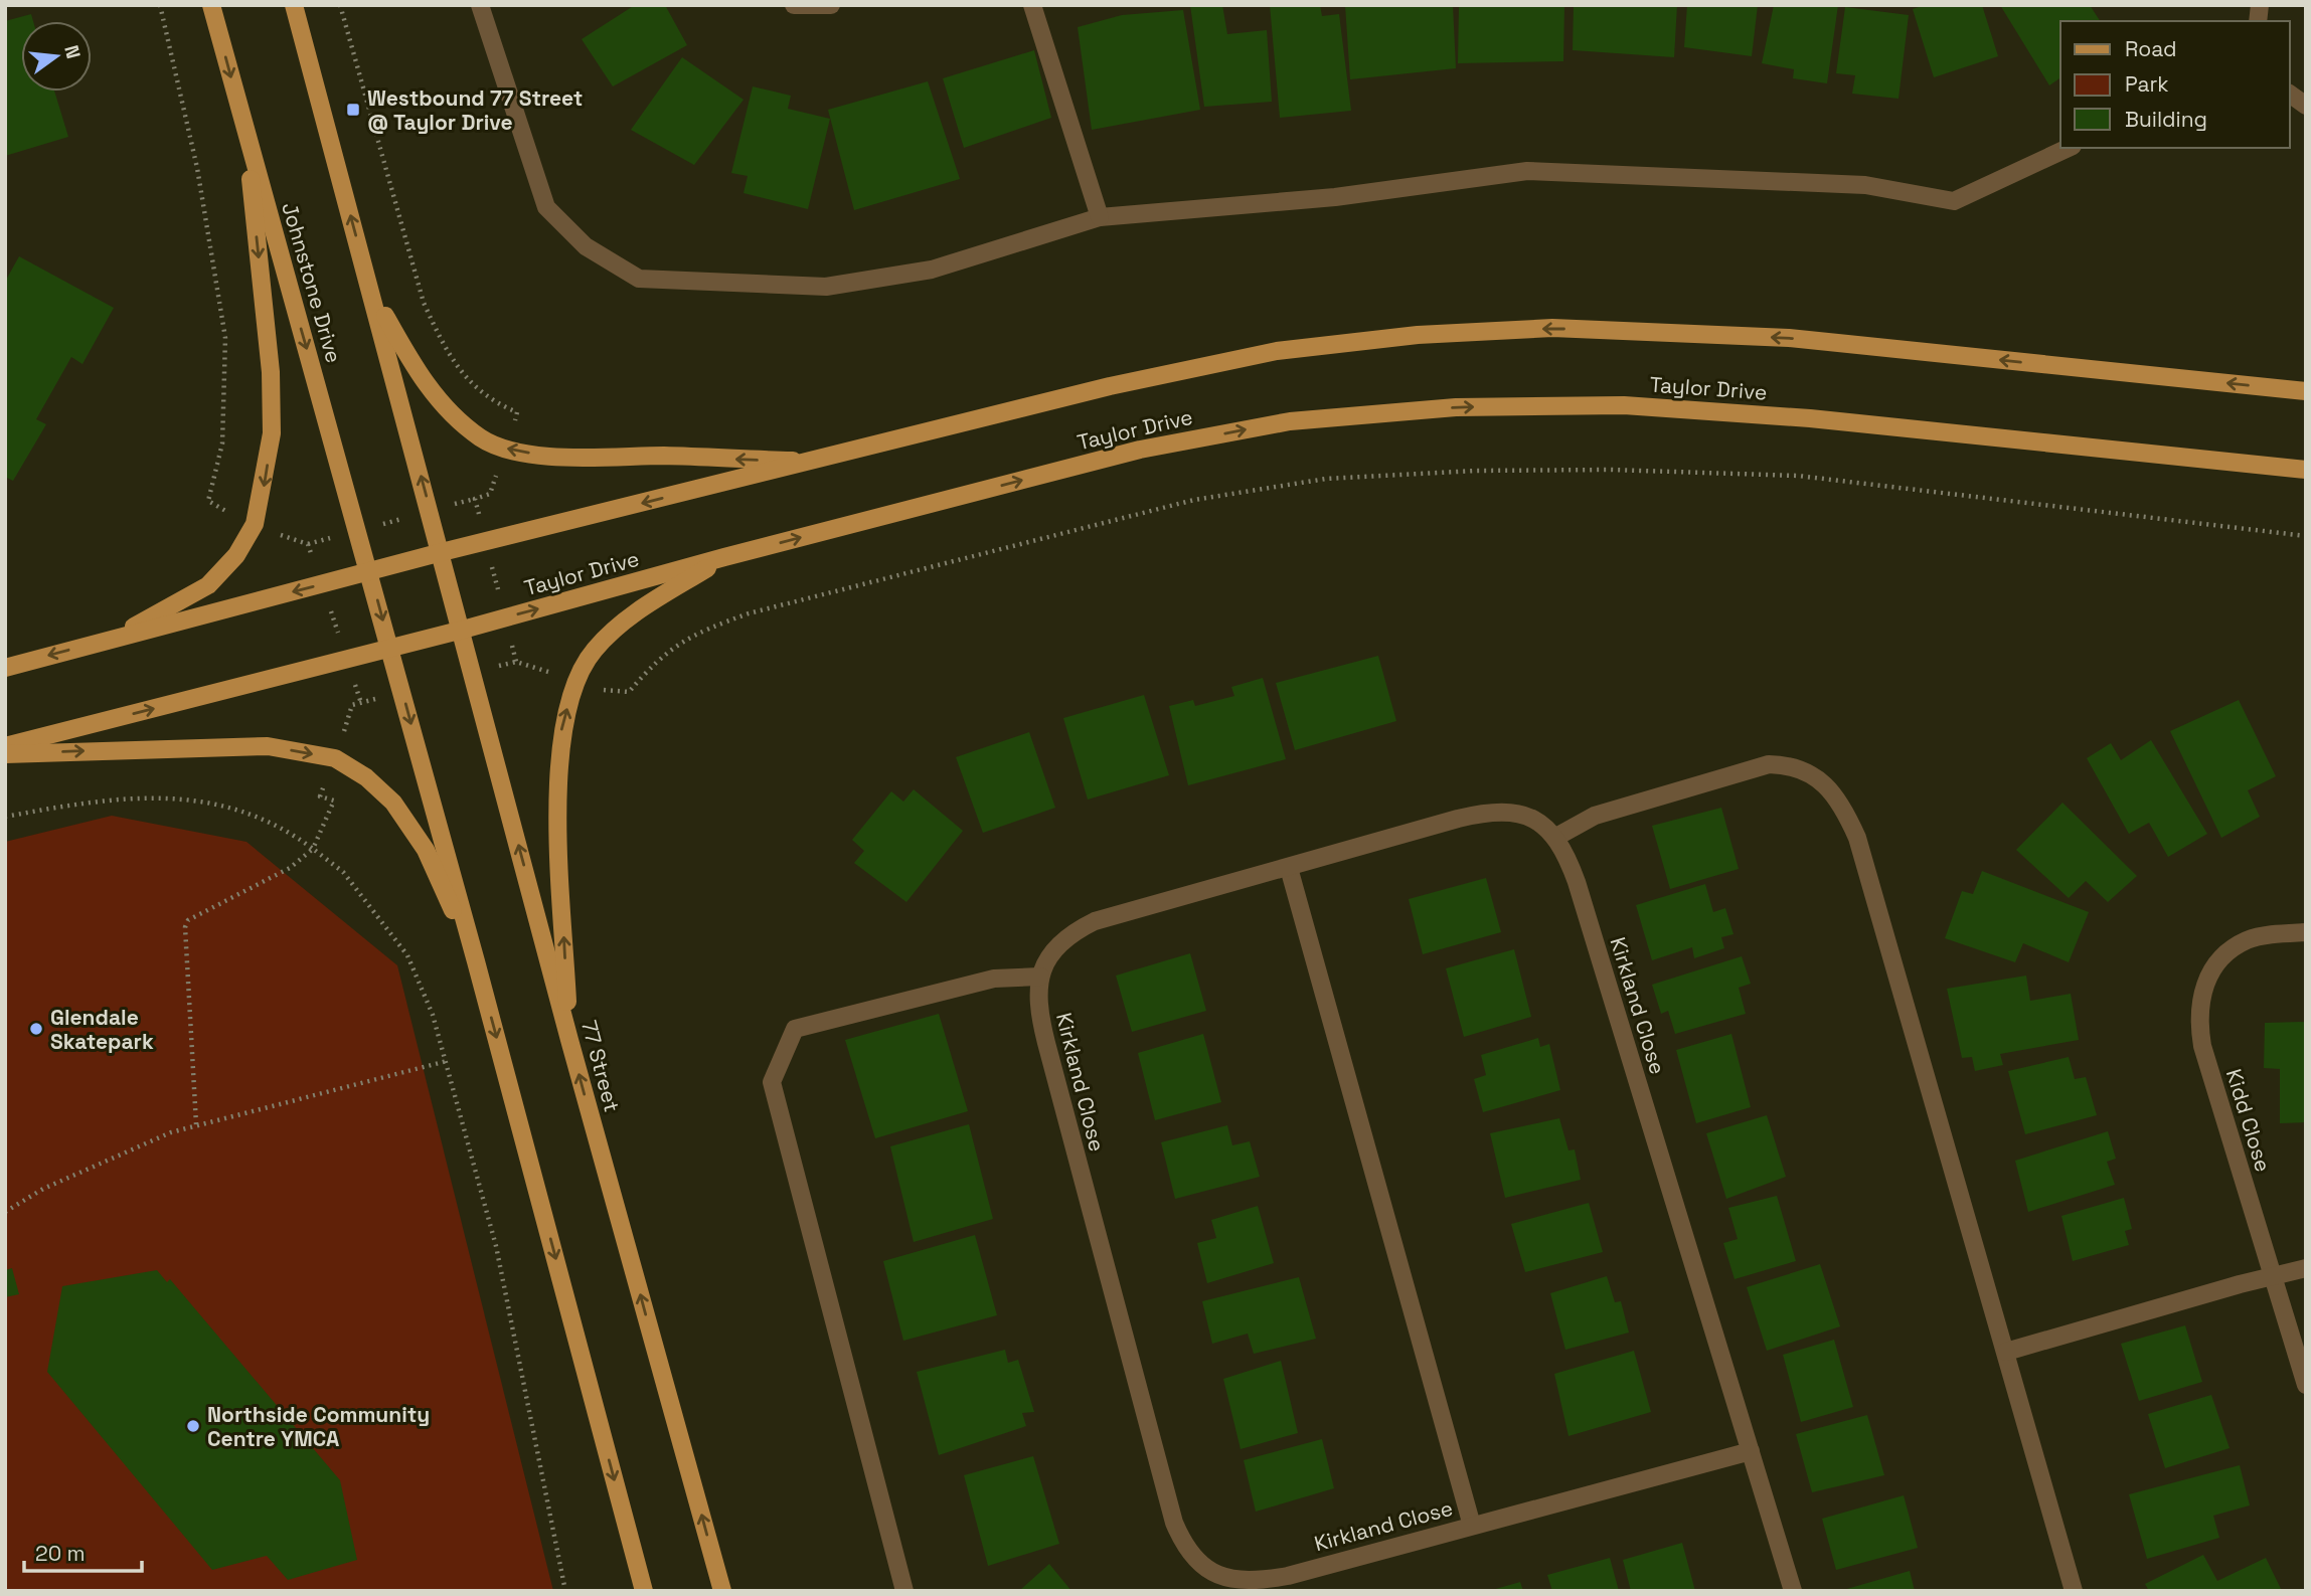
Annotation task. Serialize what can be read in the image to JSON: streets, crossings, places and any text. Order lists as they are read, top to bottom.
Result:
{
  "streets": {
    "main road": ["Johnstone Drive", "Taylor Drive", "77 Street"],
    "street": ["Kirkland Close", "Kidd Close"]
  },
  "crossings": [
    ["Taylor Drive", "77 Street"]
  ],
  "places": {
    "transit": ["Westbound 77 Street @ Taylor Drive"],
    "other": ["Glendale Skatepark", "Northside Community Centre YMCA"]
  },
  "legend": ["Road", "Park", "Building"],
  "scale_bar": "20 m",
  "north": "right"
}
